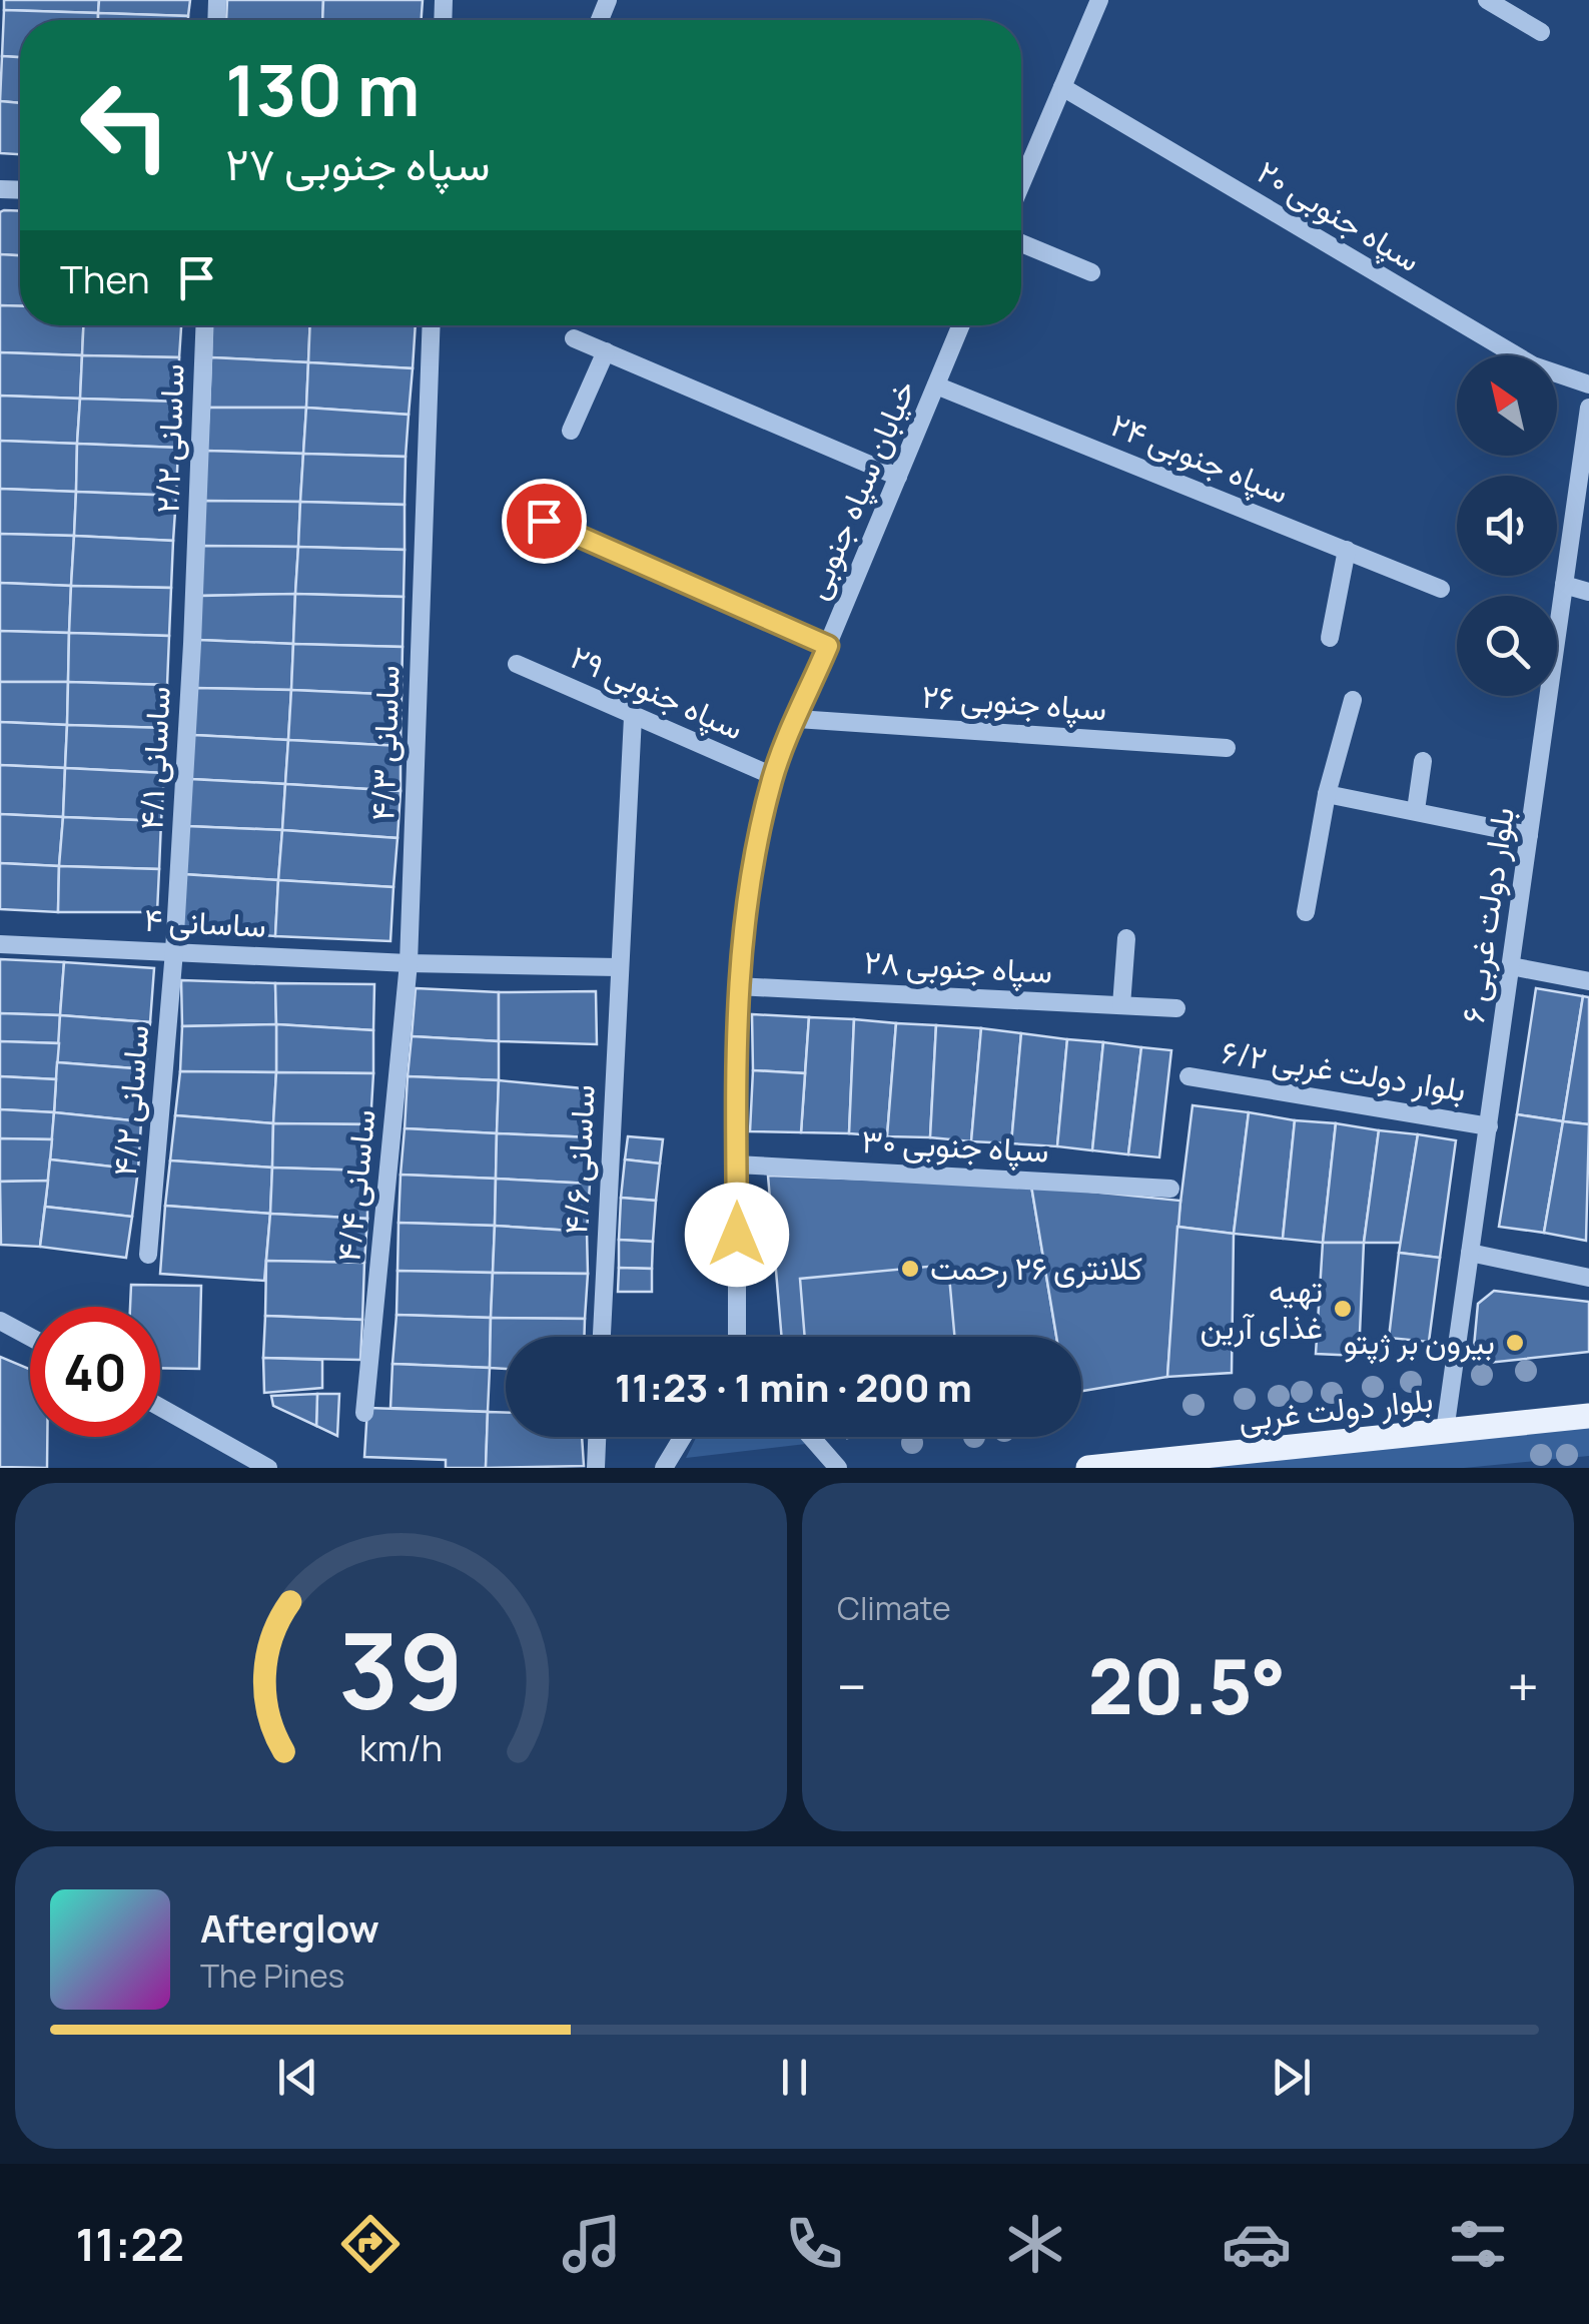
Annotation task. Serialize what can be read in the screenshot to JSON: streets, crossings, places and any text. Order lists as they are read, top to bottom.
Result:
{
  "streets": {
    "main road": ["بلوار دولت غربی"],
    "street": [
      "۲۰ سپاه جنوبی",
      "۲/۲ ساسانی",
      "۲۴ سپاه جنوبی",
      "خیابان سپاه جنوبی",
      "۲۹ سپاه جنوبی",
      "۲۶ سپاه جنوبی",
      "۴/۳ ساسانی",
      "۴/۱ ساسانی",
      "بلوار دولت غربی ۶",
      "۴ ساسانی",
      "۲۸ سپاه جنوبی",
      "بلوار دولت غربی ۶/۲",
      "۴/۲ ساسانی",
      "۳۰ سپاه جنوبی",
      "۴/۶ ساسانی",
      "۴/۴ ساسانی"
    ]
  },
  "crossings": [
    ["۲/۲ ساسانی", "۴/۱ ساسانی"],
    ["۲۴ سپاه جنوبی", "خیابان سپاه جنوبی"],
    ["خیابان سپاه جنوبی", "۲۹ سپاه جنوبی"],
    ["خیابان سپاه جنوبی", "۲۶ سپاه جنوبی"],
    ["خیابان سپاه جنوبی", "۲۸ سپاه جنوبی"],
    ["خیابان سپاه جنوبی", "۳۰ سپاه جنوبی"],
    ["۲۹ سپاه جنوبی", "۴/۶ ساسانی"],
    ["۴/۳ ساسانی", "۴ ساسانی"],
    ["۴/۳ ساسانی", "۴/۴ ساسانی"],
    ["۴/۱ ساسانی", "۴ ساسانی"],
    ["۴/۱ ساسانی", "۴/۲ ساسانی"],
    ["بلوار دولت غربی ۶", "بلوار دولت غربی ۶/۲"],
    ["بلوار دولت غربی ۶", "بلوار دولت غربی"],
    ["۴ ساسانی", "۴/۲ ساسانی"],
    ["۴ ساسانی", "۴/۶ ساسانی"],
    ["۴ ساسانی", "۴/۴ ساسانی"]
  ],
  "places": ["کلانتری ۲۶ رحمت", "تهیه غذای آرین", "بیرون بر ژپتو"],
  "north": "top left",
  "page": {
    "turn": ["130 m", "۲۷ سپاه جنوبی"],
    "then": "Then",
    "limit": "40",
    "trip": "11:23 · 1 min · 200 m",
    "tile": "Climate",
    "heat": ["−", "20.5°", "+"],
    "song": ["Afterglow", "The Pines"],
    "tabs": "11:22",
    "gauge": ["39", "km/h"]
  }
}
